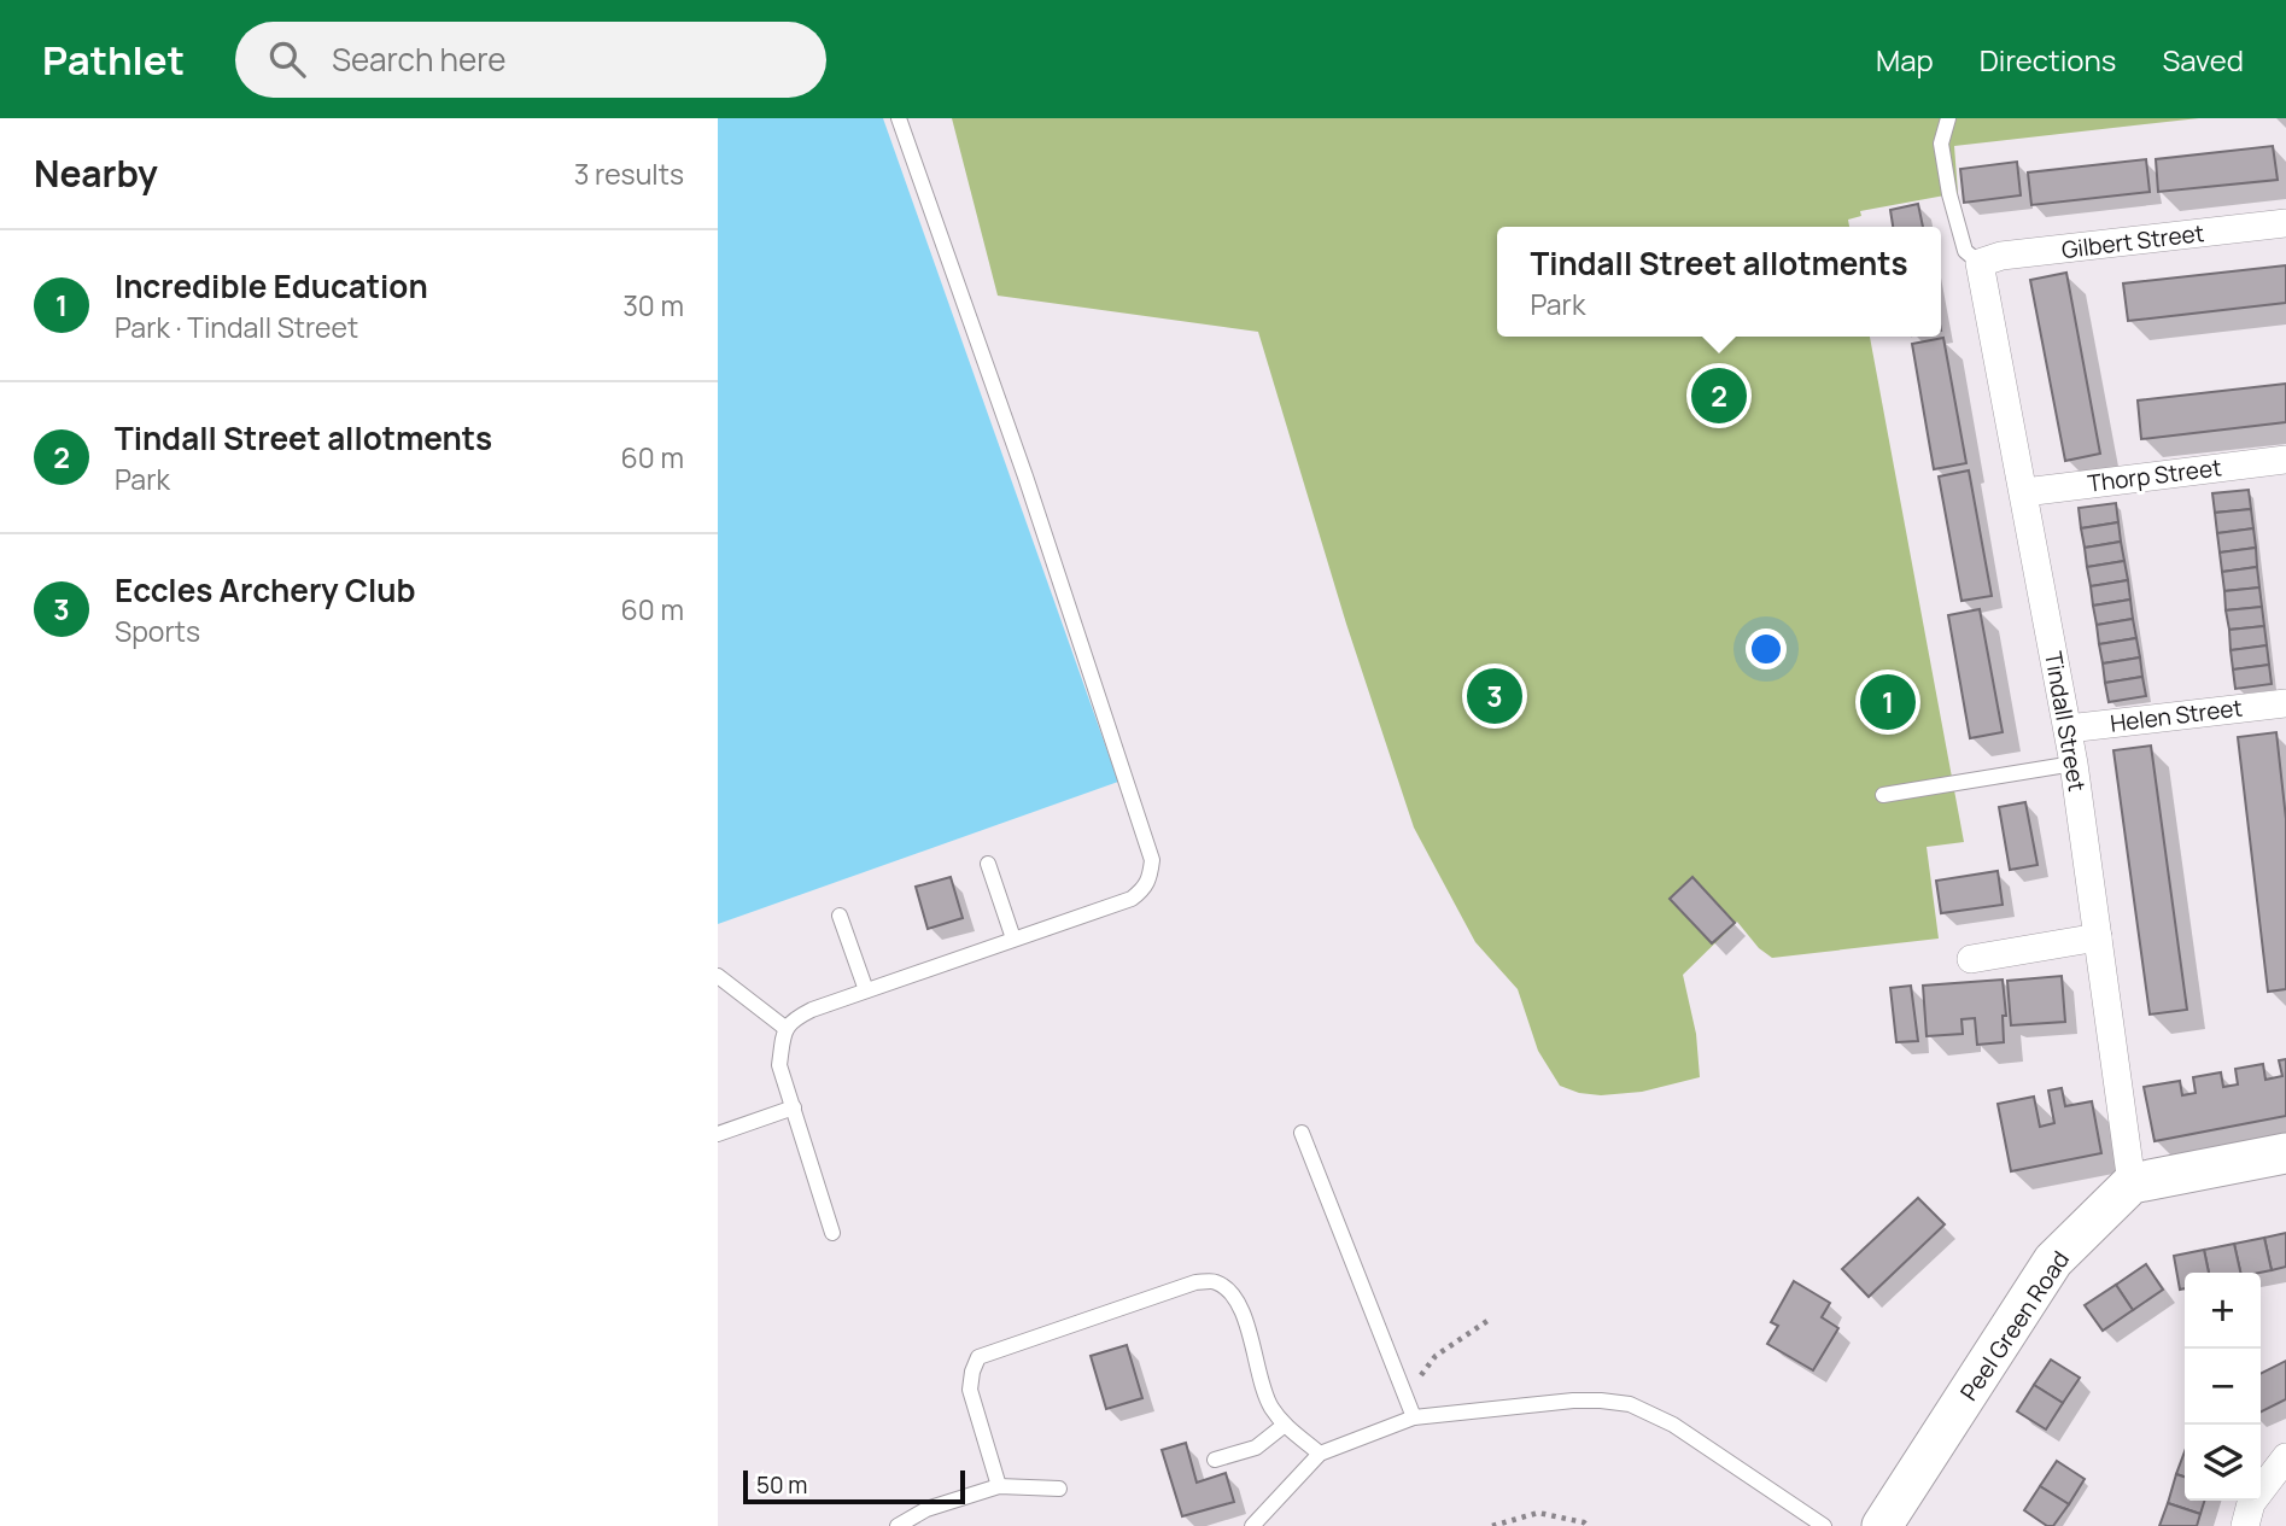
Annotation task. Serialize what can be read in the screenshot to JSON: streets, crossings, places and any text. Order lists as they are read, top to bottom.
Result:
{
  "streets": {
    "street": [
      "Gilbert Street",
      "Thorp Street",
      "Helen Street",
      "Tindall Street",
      "Peel Green Road"
    ]
  },
  "crossings": [
    ["Gilbert Street", "Tindall Street"],
    ["Thorp Street", "Tindall Street"],
    ["Helen Street", "Tindall Street"],
    ["Tindall Street", "Peel Green Road"]
  ],
  "scale_bar": "50 m",
  "page": {
    "header": "Pathlet",
    "search": "Search here",
    "nav": ["Map", "Directions", "Saved"],
    "heading": ["Nearby", "3 results"],
    "popup": ["Tindall Street allotments", "Park"],
    "list": [
      {
        "mark": "1",
        "name": "Incredible Education",
        "note": "Park · Tindall Street",
        "value": "30 m"
      },
      {
        "mark": "2",
        "name": "Tindall Street allotments",
        "note": "Park",
        "value": "60 m"
      },
      {
        "mark": "3",
        "name": "Eccles Archery Club",
        "note": "Sports",
        "value": "60 m"
      }
    ],
    "pins": ["2", "3", "1"],
    "map_buttons": ["+", "−"],
    "scale": "50 m"
  }
}
